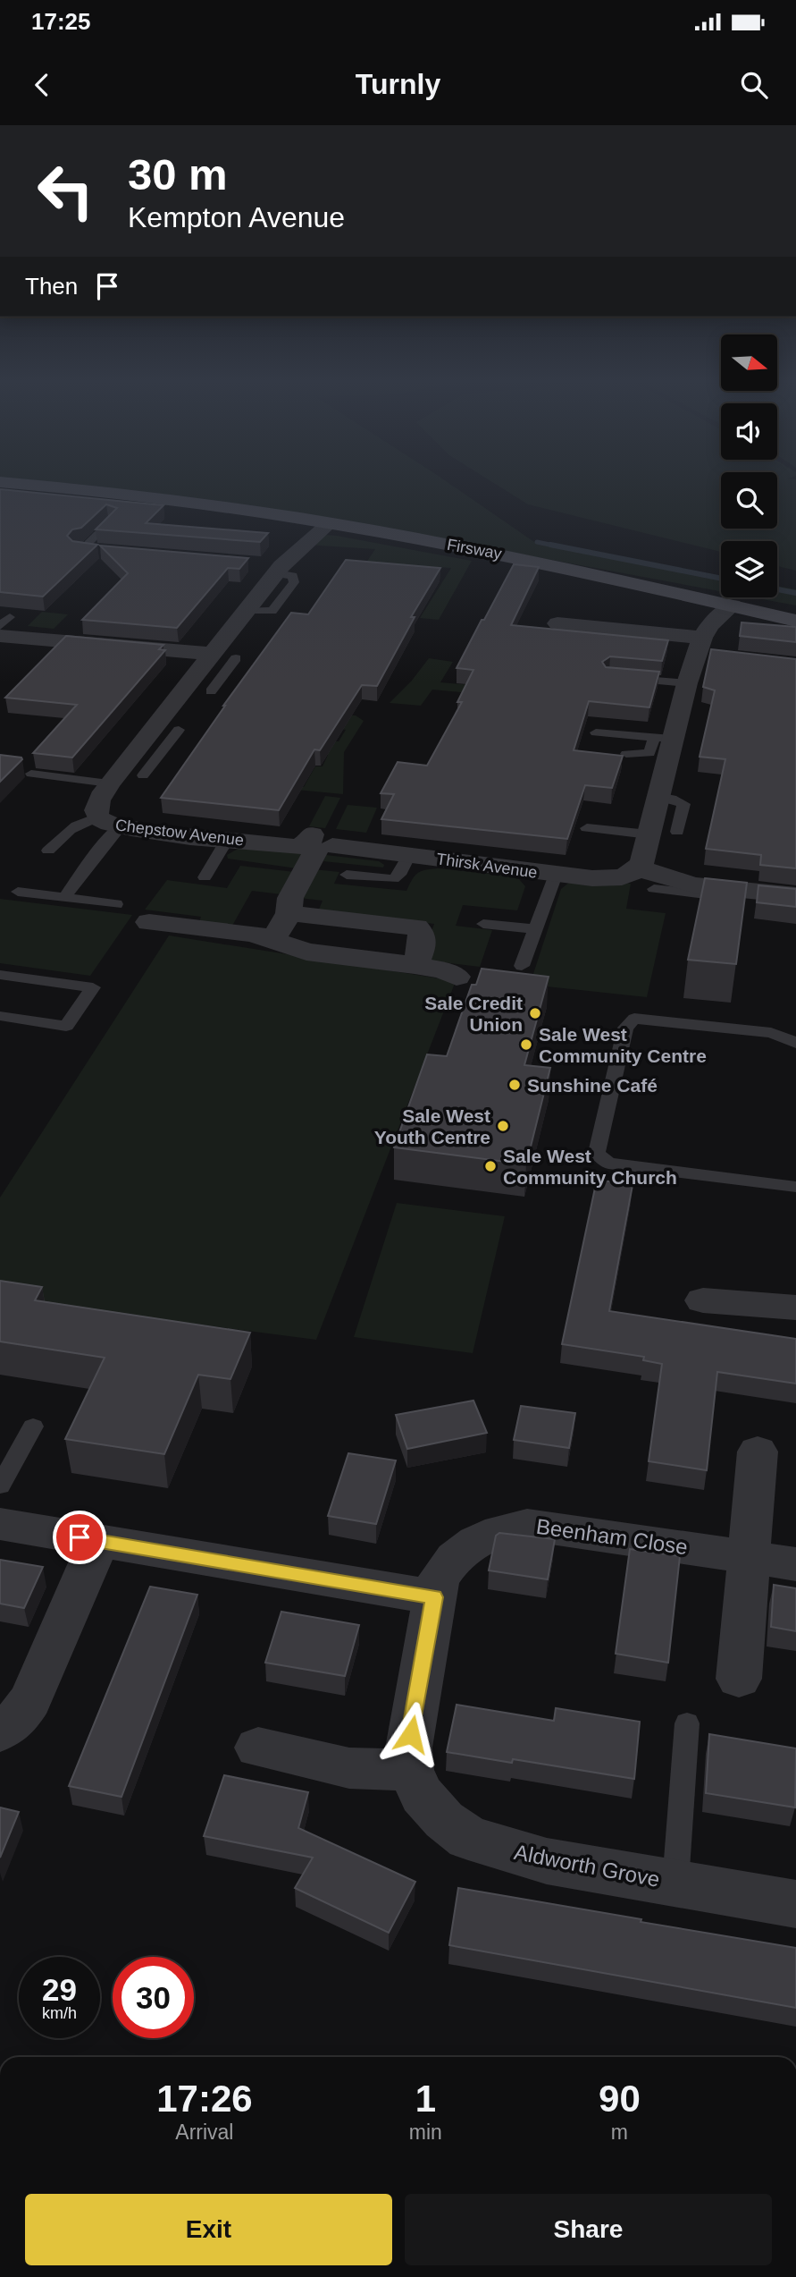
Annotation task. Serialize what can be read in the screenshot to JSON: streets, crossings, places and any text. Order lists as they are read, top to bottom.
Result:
{
  "streets": {
    "street": [
      "Firsway",
      "Chepstow Avenue",
      "Thirsk Avenue",
      "Beenham Close",
      "Aldworth Grove"
    ]
  },
  "crossings": [
    ["Firsway", "Chepstow Avenue"],
    ["Chepstow Avenue", "Thirsk Avenue"],
    ["Beenham Close", "Aldworth Grove"]
  ],
  "places": [
    "Sale Credit Union",
    "Sale West Community Centre",
    "Sunshine Café",
    "Sale West Youth Centre",
    "Sale West Community Church"
  ],
  "north": "right",
  "page": {
    "status": "17:25",
    "header": "Turnly",
    "turn": ["30 m", "Kempton Avenue"],
    "then": "Then",
    "speed": "29 km/h",
    "limit": "30",
    "eta": [
      "17:26",
      "Arrival",
      "1",
      "min",
      "90",
      "m"
    ],
    "buttons": ["Exit", "Share"]
  }
}
